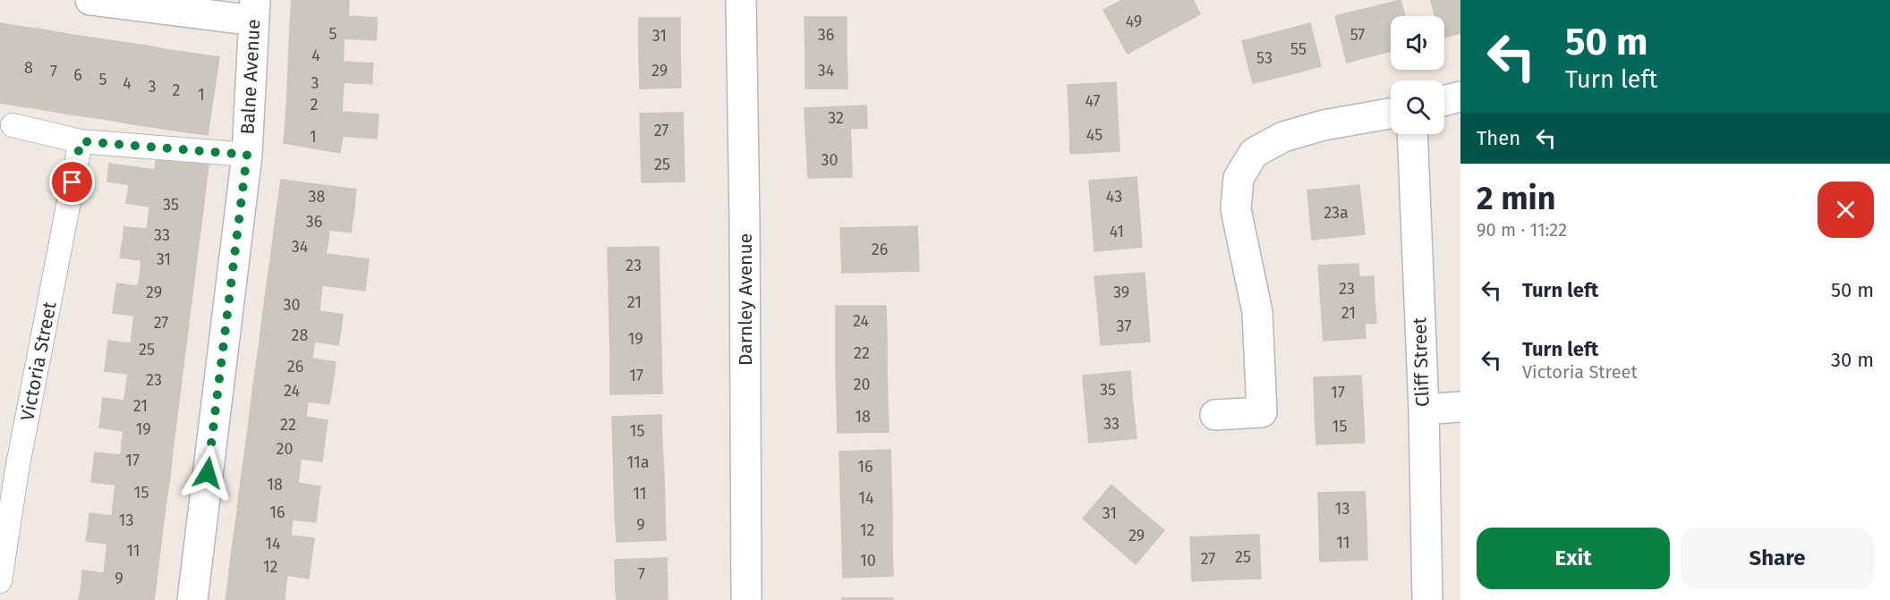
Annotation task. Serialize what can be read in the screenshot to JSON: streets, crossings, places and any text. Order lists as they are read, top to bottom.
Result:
{
  "streets": {
    "street": ["Balne Avenue", "Darnley Avenue", "Cliff Street"],
    "lane": ["Victoria Street"]
  },
  "house_numbers": [
    "49",
    "5",
    "36",
    "57",
    "31",
    "55",
    "4",
    "53",
    "8",
    "29",
    "34",
    "7",
    "6",
    "5",
    "4",
    "3",
    "3",
    "2",
    "1",
    "47",
    "2",
    "32",
    "27",
    "45",
    "1",
    "30",
    "25",
    "38",
    "43",
    "35",
    "23a",
    "36",
    "41",
    "33",
    "34",
    "26",
    "31",
    "23",
    "23",
    "29",
    "39",
    "21",
    "30",
    "21",
    "24",
    "27",
    "37",
    "28",
    "19",
    "25",
    "22",
    "26",
    "17",
    "23",
    "20",
    "35",
    "24",
    "17",
    "21",
    "18",
    "33",
    "22",
    "15",
    "19",
    "15",
    "20",
    "17",
    "11a",
    "16",
    "18",
    "15",
    "11",
    "14",
    "13",
    "16",
    "31",
    "13",
    "9",
    "12",
    "29",
    "11",
    "14",
    "11",
    "25",
    "27",
    "10",
    "12",
    "7",
    "9"
  ],
  "page": {
    "turn": ["50 m", "Turn left"],
    "then": "Then",
    "heading": ["2 min", "90 m · 11:22"],
    "list": [
      {
        "name": "Turn left",
        "value": "50 m"
      },
      {
        "name": "Turn left",
        "note": "Victoria Street",
        "value": "30 m"
      }
    ],
    "buttons": ["Exit", "Share"]
  }
}
